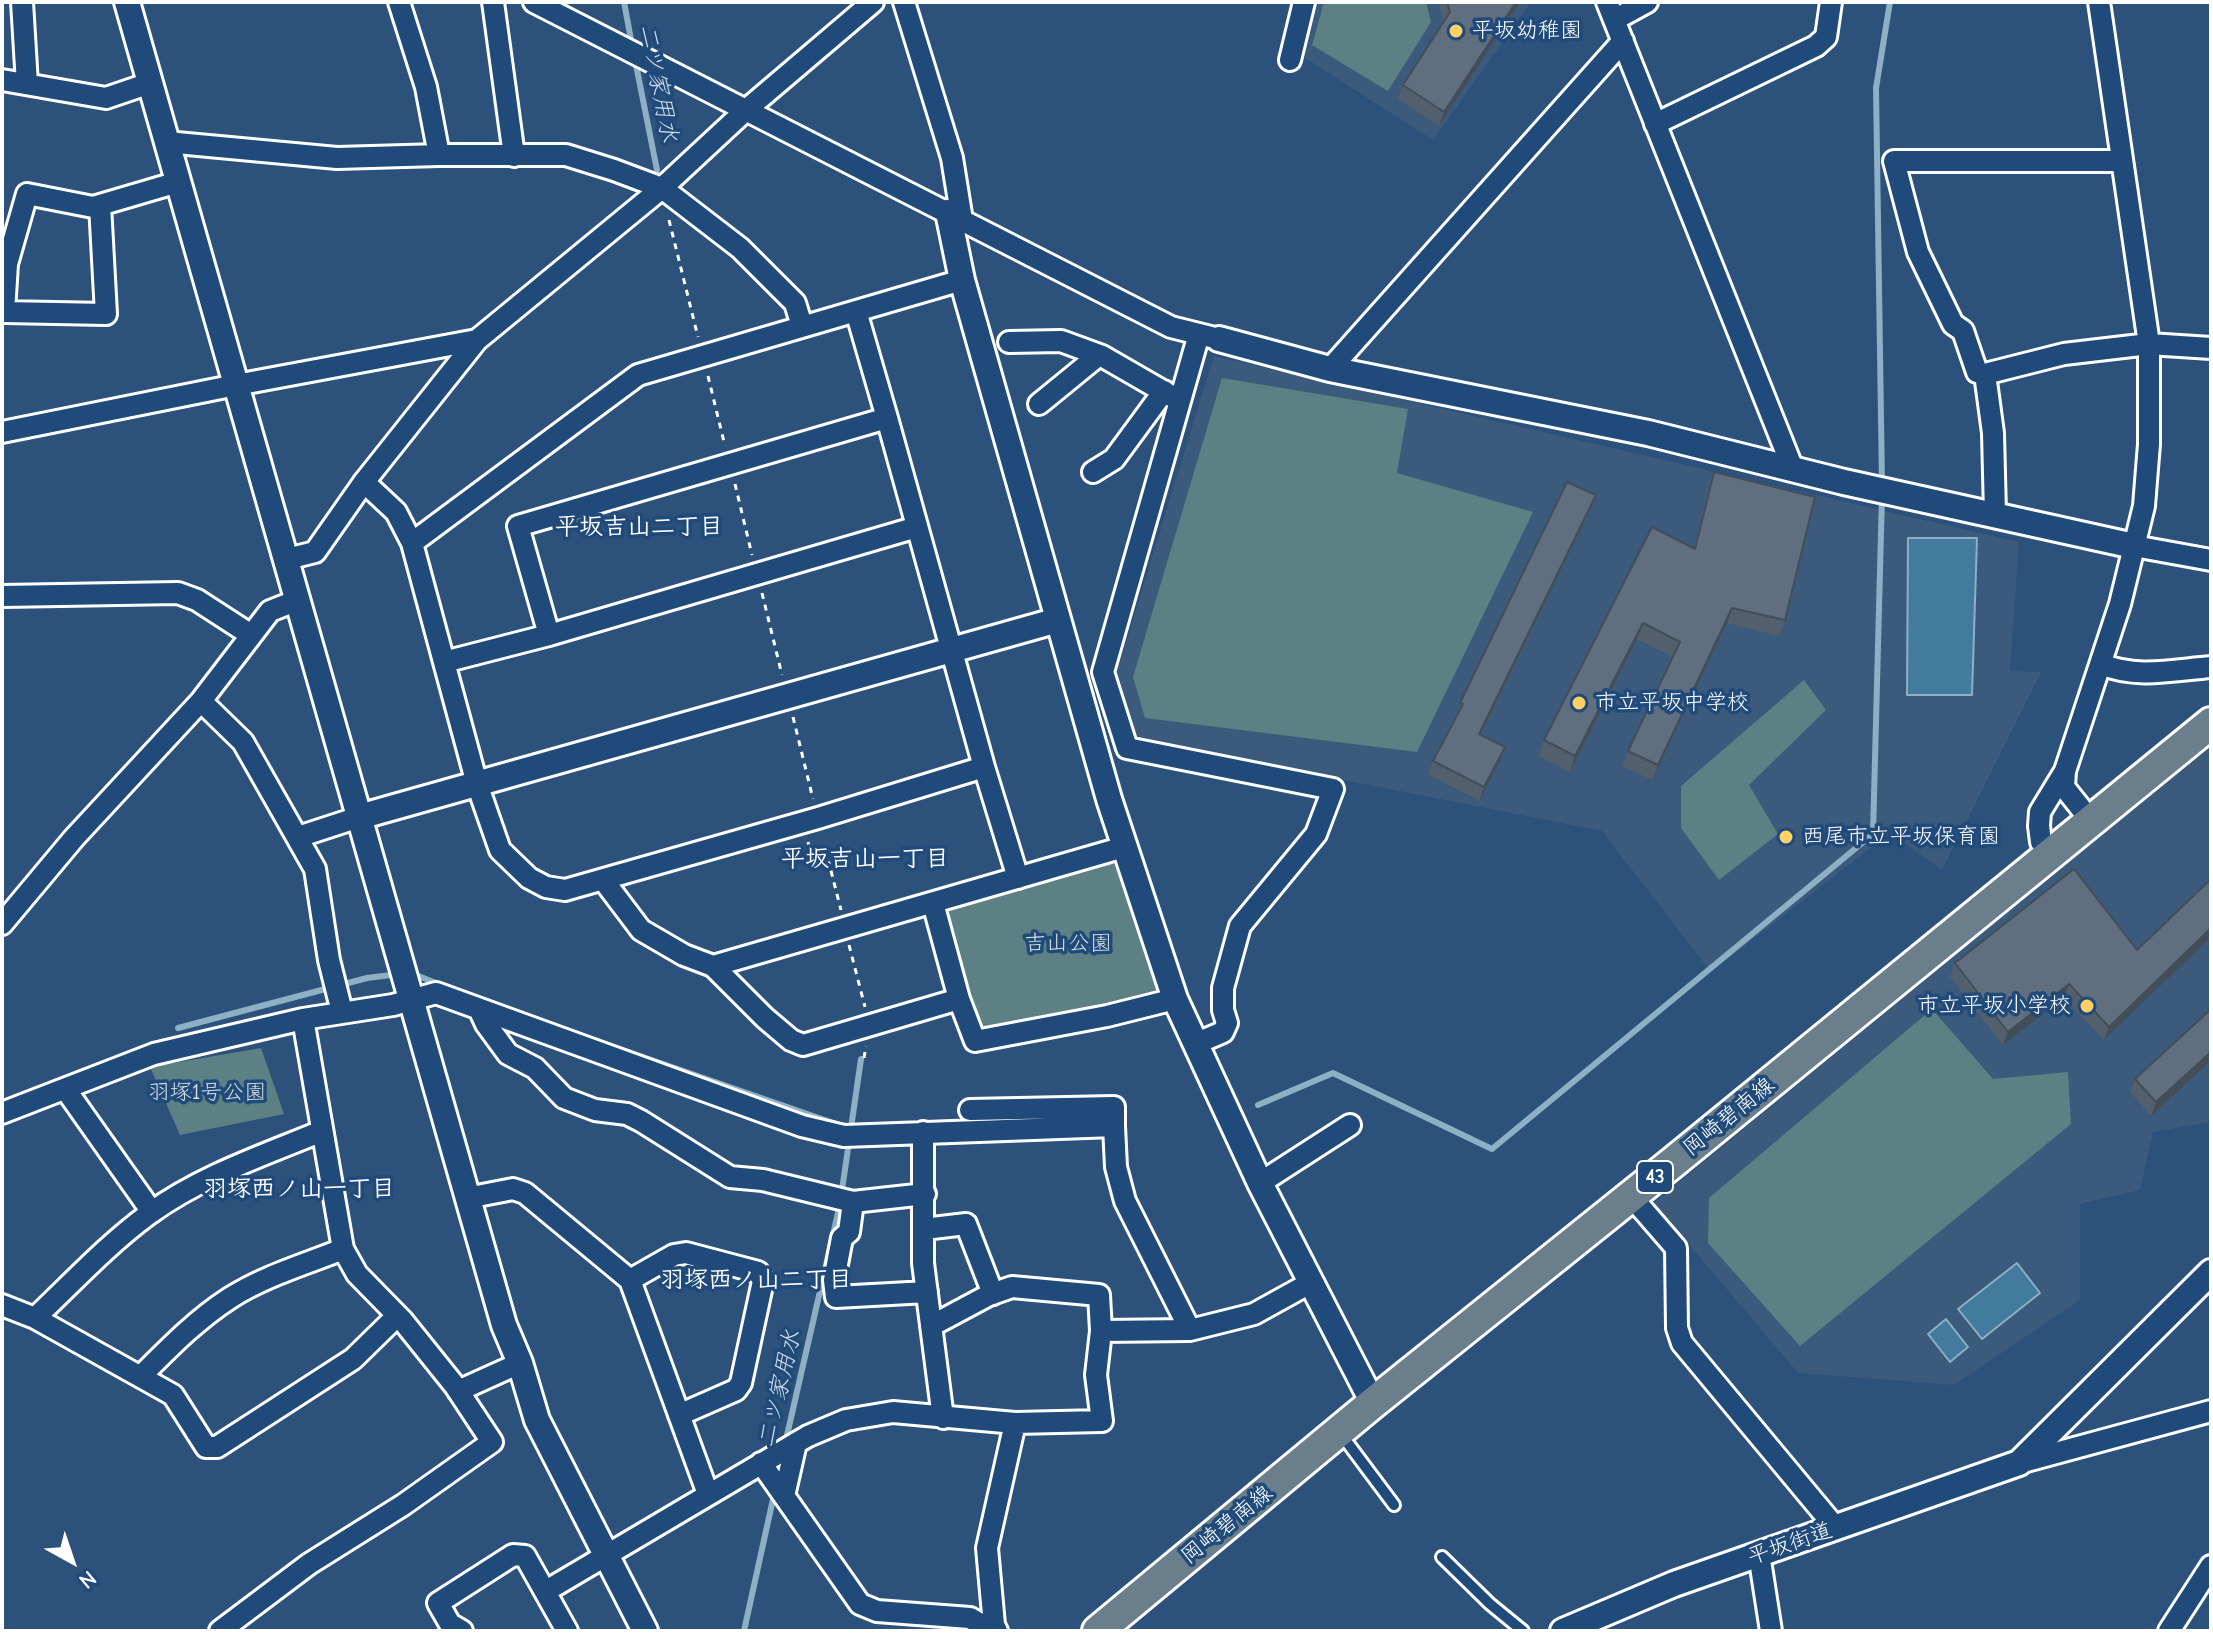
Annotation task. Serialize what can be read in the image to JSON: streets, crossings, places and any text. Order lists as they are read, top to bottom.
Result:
{
  "streets": {
    "main road": ["岡崎碧南線", "43"],
    "street": ["平坂街道"]
  },
  "districts": [
    "平坂吉山二丁目",
    "平坂吉山一丁目",
    "羽塚西ノ山一丁目",
    "羽塚西ノ山二丁目"
  ],
  "water": ["二ツ家用水"],
  "parks": ["吉山公園", "羽塚1号公園"],
  "places": [
    "平坂幼稚園",
    "市立平坂中学校",
    "西尾市立平坂保育園",
    "市立平坂小学校"
  ],
  "north": "bottom right"
}
